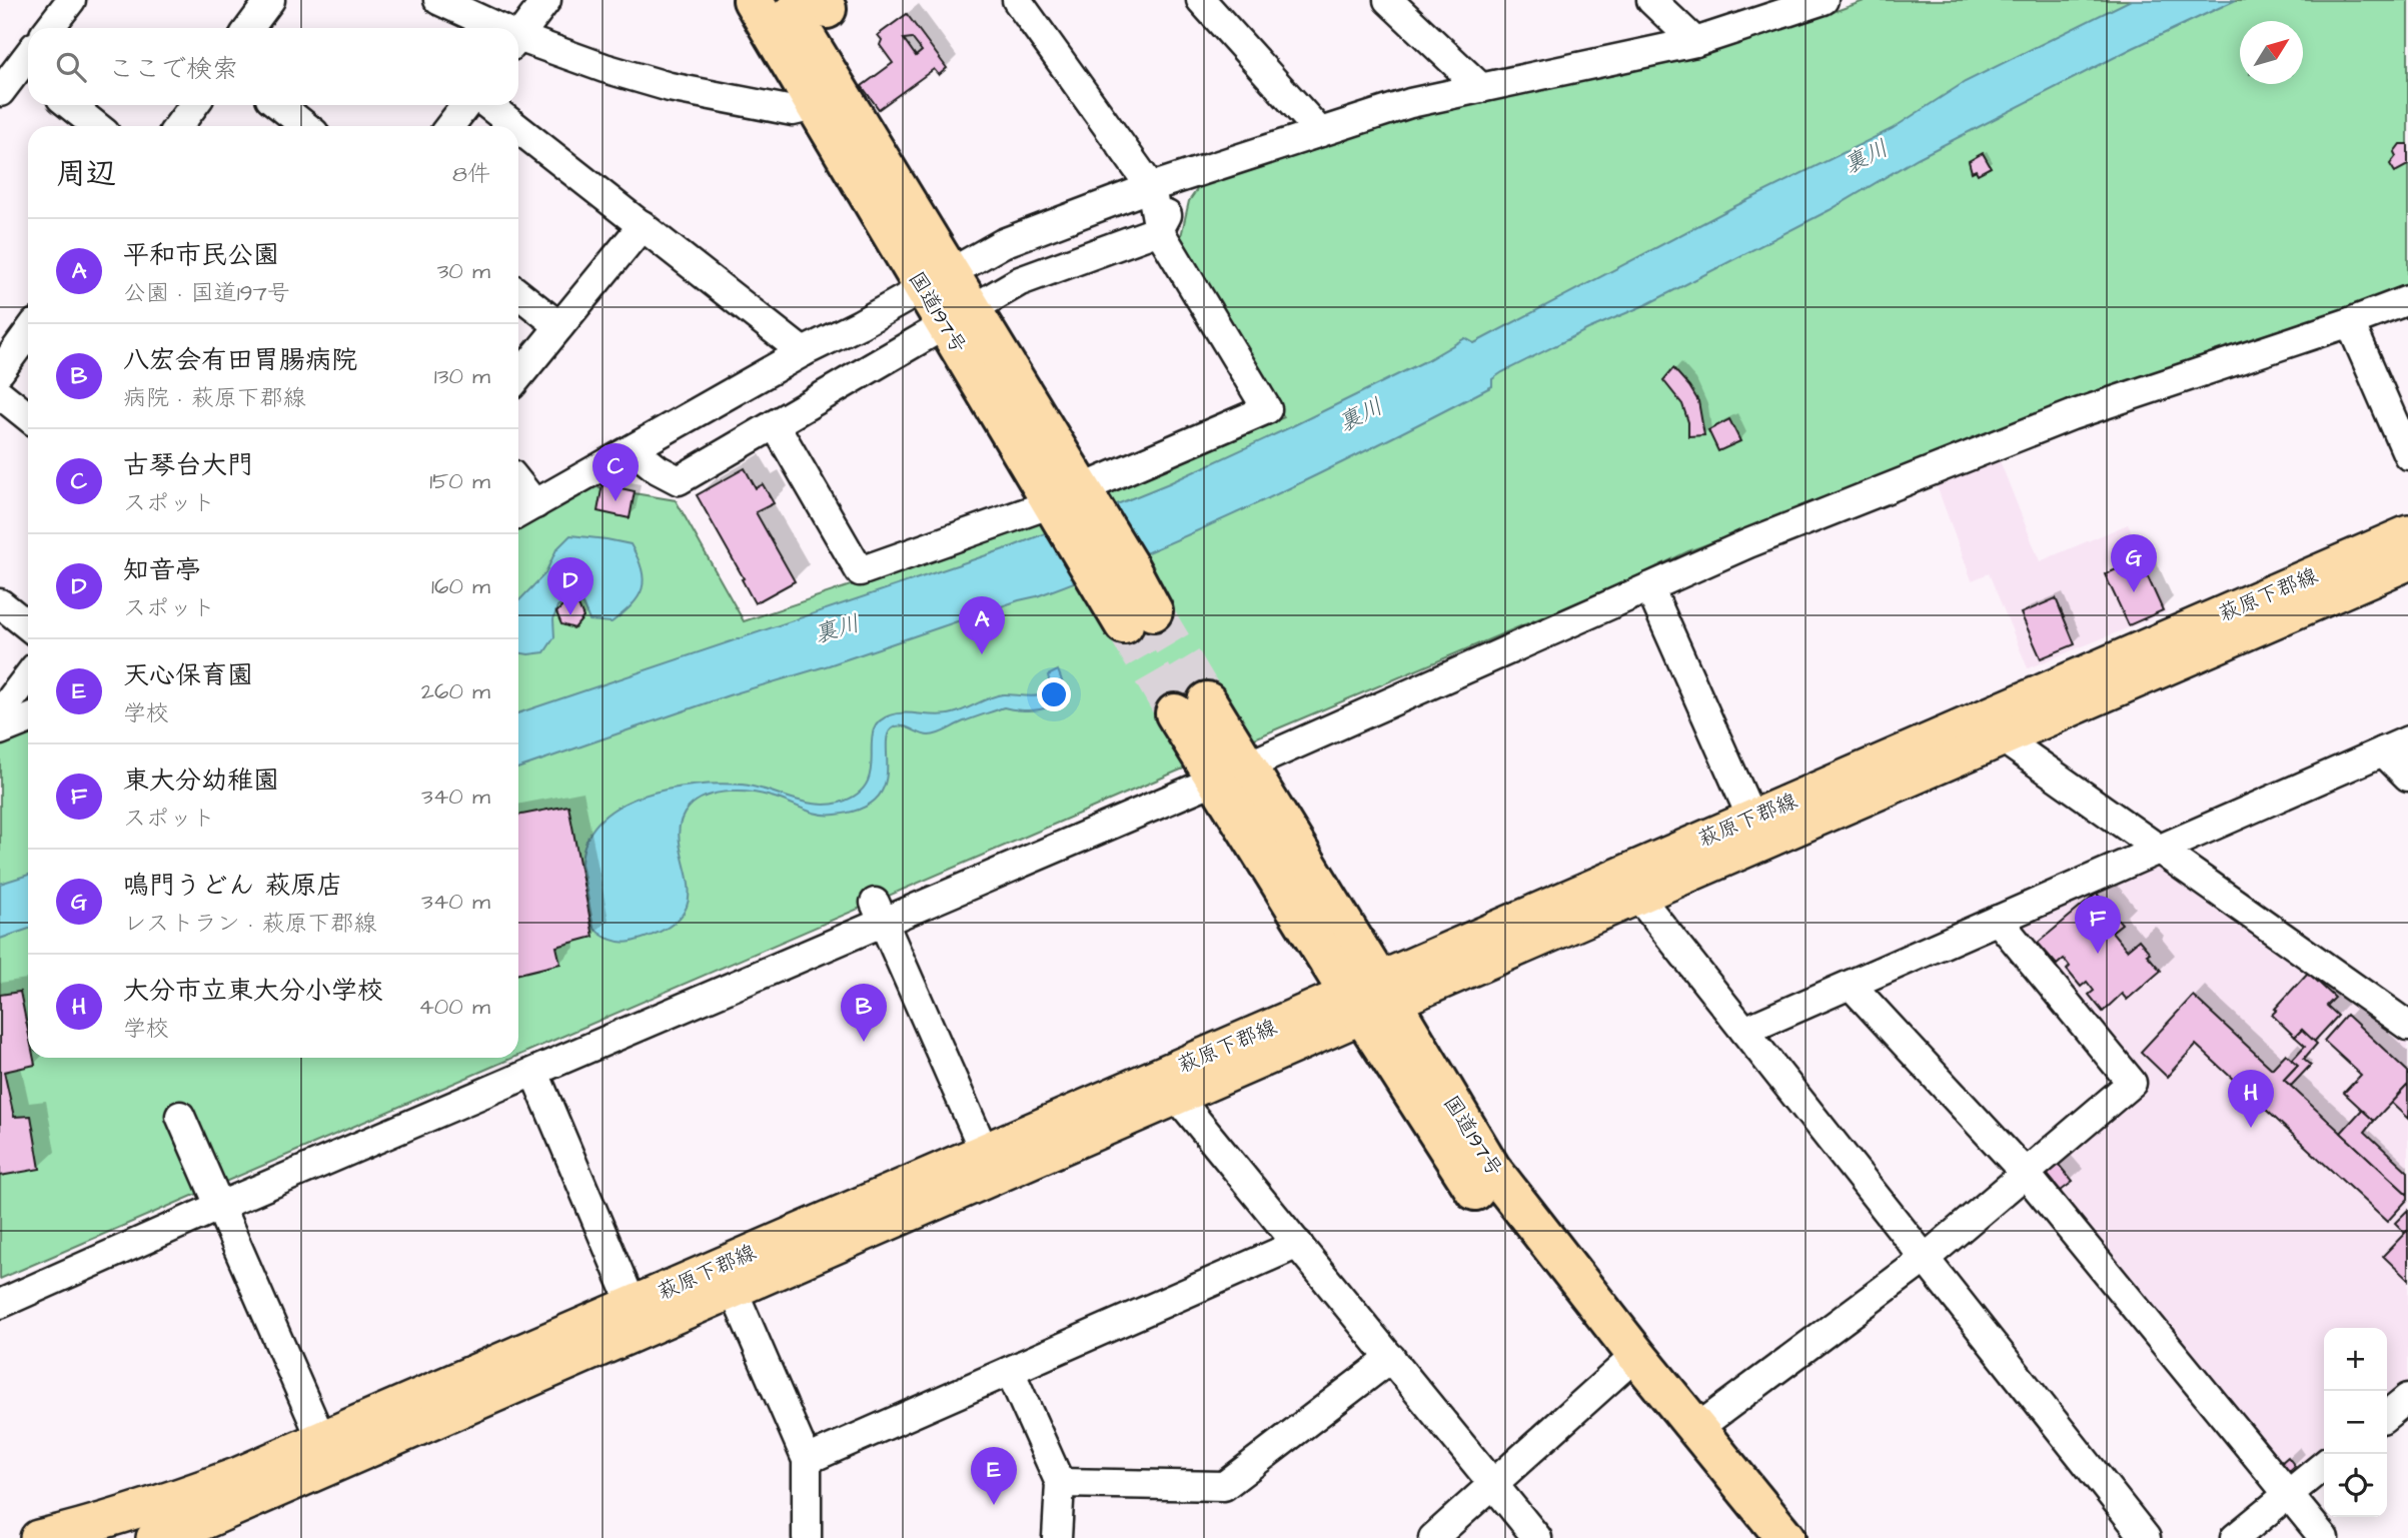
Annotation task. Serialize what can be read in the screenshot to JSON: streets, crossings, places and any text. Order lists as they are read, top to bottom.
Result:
{
  "streets": {
    "highway": ["国道197号"],
    "main road": ["萩原下郡線"]
  },
  "crossings": [
    ["国道197号", "萩原下郡線"]
  ],
  "water": ["裏川"],
  "north": "top right",
  "page": {
    "search": "ここで検索",
    "heading": ["周辺", "8件"],
    "list": [
      {
        "mark": "A",
        "name": "平和市民公園",
        "note": "公園 · 国道197号",
        "value": "30 m"
      },
      {
        "mark": "B",
        "name": "八宏会有田胃腸病院",
        "note": "病院 · 萩原下郡線",
        "value": "130 m"
      },
      {
        "mark": "C",
        "name": "古琴台大門",
        "note": "スポット",
        "value": "150 m"
      },
      {
        "mark": "D",
        "name": "知音亭",
        "note": "スポット",
        "value": "160 m"
      },
      {
        "mark": "E",
        "name": "天心保育園",
        "note": "学校",
        "value": "260 m"
      },
      {
        "mark": "F",
        "name": "東大分幼稚園",
        "note": "スポット",
        "value": "340 m"
      },
      {
        "mark": "G",
        "name": "鳴門うどん 萩原店",
        "note": "レストラン · 萩原下郡線",
        "value": "340 m"
      },
      {
        "mark": "H",
        "name": "大分市立東大分小学校",
        "note": "学校",
        "value": "400 m"
      }
    ],
    "pins": [
      "C",
      "G",
      "D",
      "A",
      "F",
      "B",
      "H",
      "E"
    ],
    "map_buttons": ["+", "−"]
  }
}
